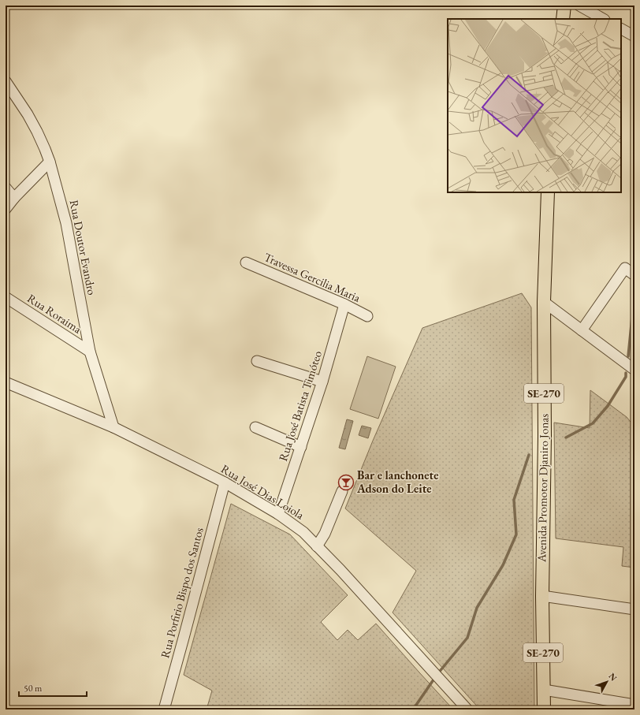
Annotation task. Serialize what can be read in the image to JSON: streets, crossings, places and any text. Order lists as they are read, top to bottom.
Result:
{
  "streets": {
    "main road": ["SE-270", "Avenida Promotor Djaniro Jonas"],
    "street": [
      "Rua Doutor Evandro",
      "Travessa Gercilia Maria",
      "Rua Roraima",
      "Rua José Batista Timóteo",
      "Rua José Dias Loiola",
      "Rua Porfirio Bispo dos Santos"
    ]
  },
  "crossings": [
    ["Rua Doutor Evandro", "Rua Roraima"],
    ["Rua Doutor Evandro", "Rua José Dias Loiola"],
    ["Travessa Gercilia Maria", "Rua José Batista Timóteo"],
    ["Rua José Batista Timóteo", "Rua José Dias Loiola"],
    ["Rua José Dias Loiola", "Rua Porfirio Bispo dos Santos"]
  ],
  "places": {
    "bar": ["Bar e lanchonete Adson do Leite"]
  },
  "scale_bar": "50 m",
  "north": "top right"
}
